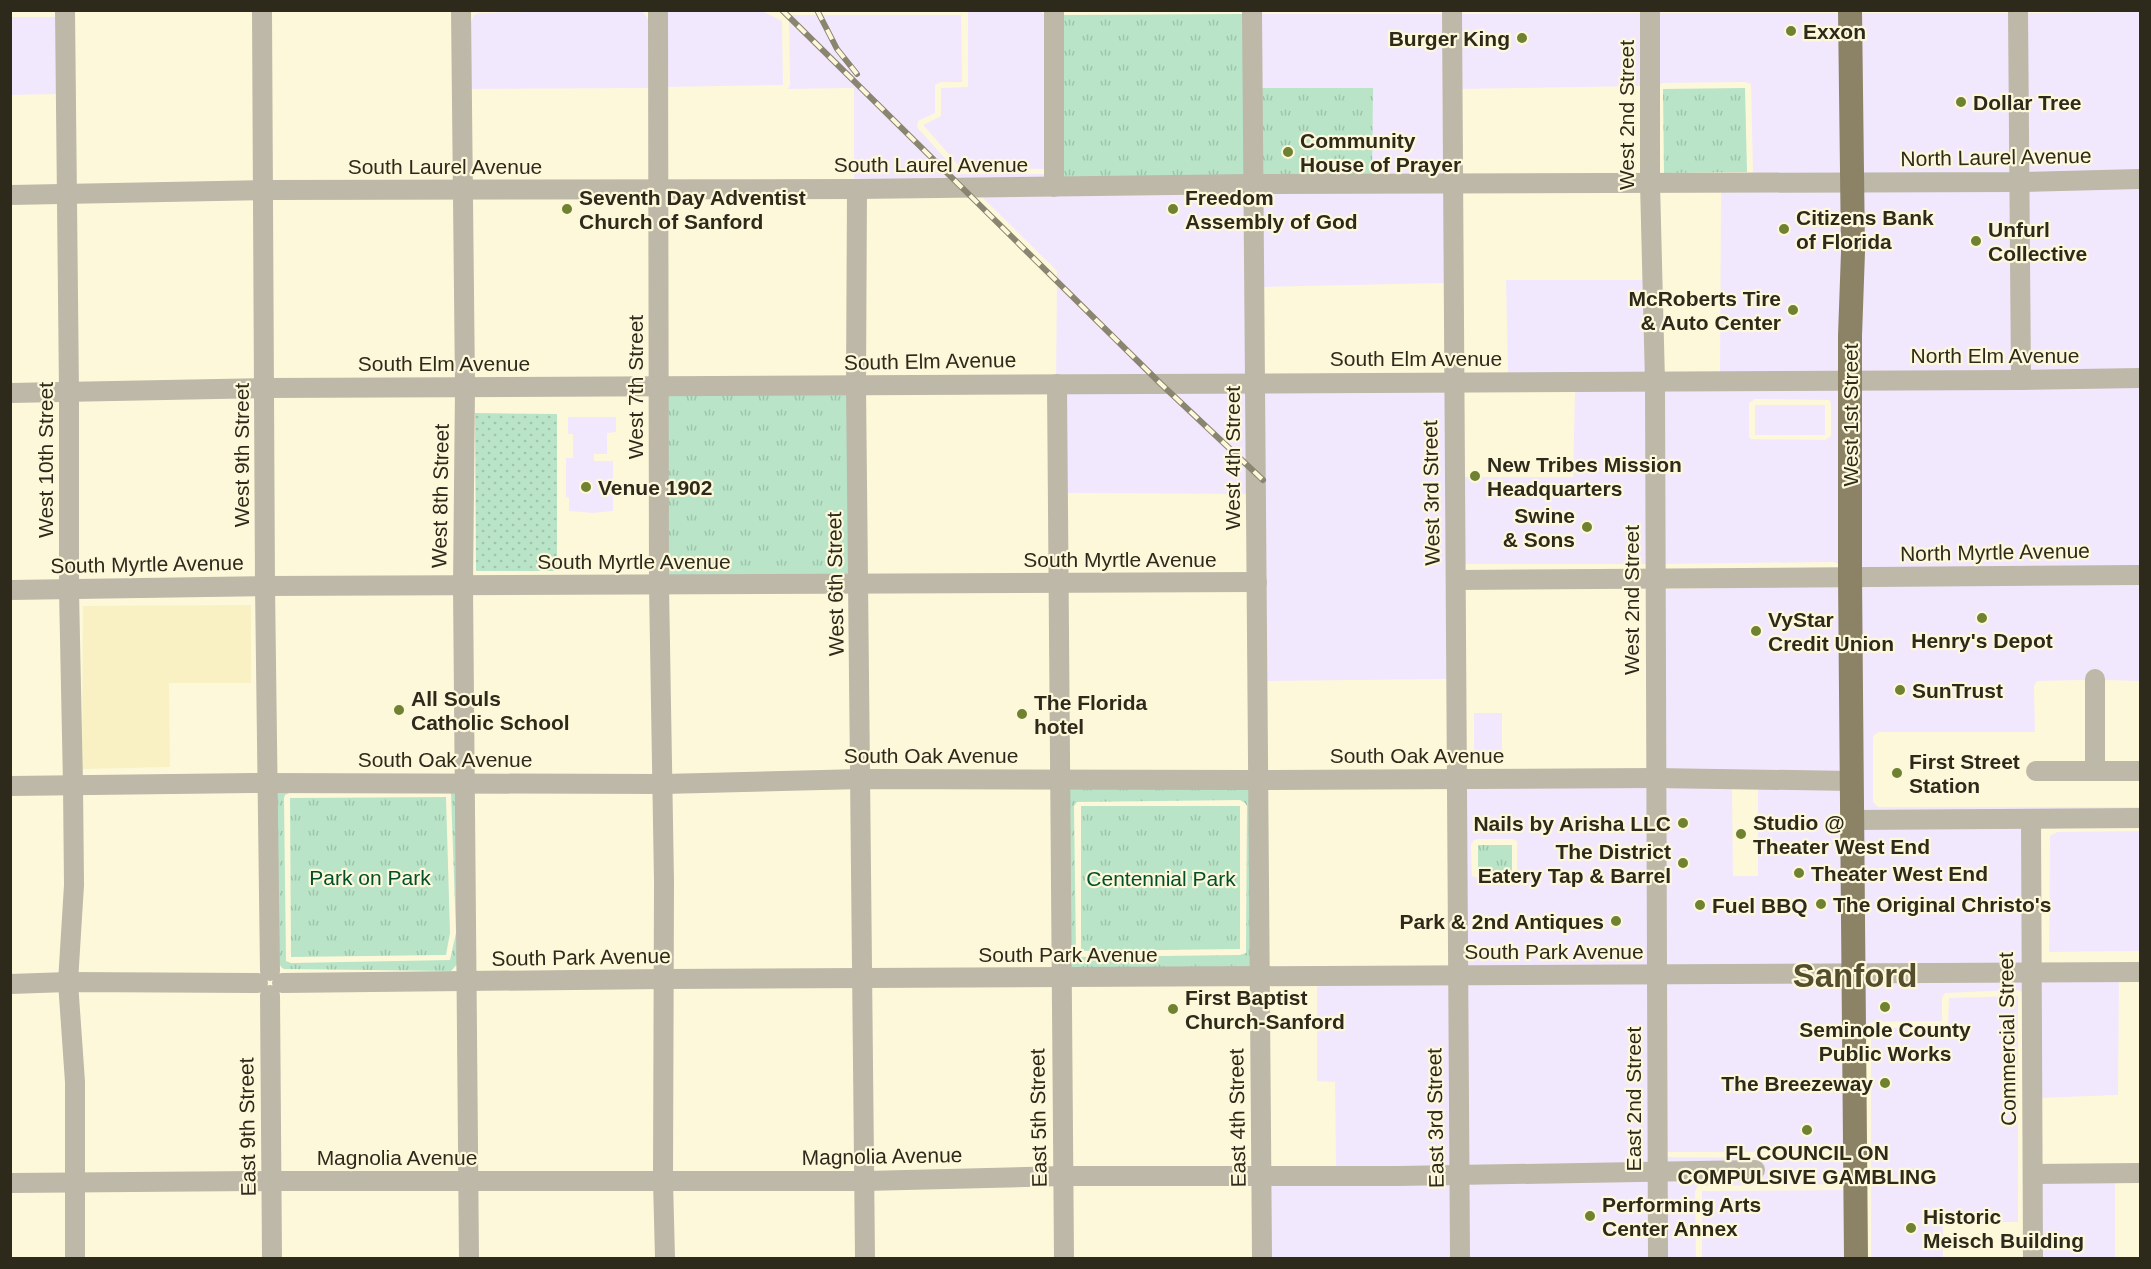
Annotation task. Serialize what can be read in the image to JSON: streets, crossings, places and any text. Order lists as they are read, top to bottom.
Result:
{
  "streets": {
    "main road": ["West 1st Street"],
    "street": [
      "West 2nd Street",
      "North Laurel Avenue",
      "South Laurel Avenue",
      "North Elm Avenue",
      "South Elm Avenue",
      "West 7th Street",
      "West 9th Street",
      "West 4th Street",
      "West 10th Street",
      "West 3rd Street",
      "West 8th Street",
      "North Myrtle Avenue",
      "South Myrtle Avenue",
      "West 6th Street",
      "South Oak Avenue",
      "South Park Avenue",
      "Commercial Street",
      "East 2nd Street",
      "East 5th Street",
      "East 4th Street",
      "East 3rd Street",
      "East 9th Street",
      "Magnolia Avenue"
    ]
  },
  "crossings": [
    ["West 2nd Street", "South Laurel Avenue"],
    ["West 2nd Street", "South Elm Avenue"],
    ["West 2nd Street", "South Oak Avenue"],
    ["West 2nd Street", "South Park Avenue"],
    ["West 2nd Street", "East 2nd Street"],
    ["North Laurel Avenue", "South Laurel Avenue"],
    ["North Laurel Avenue", "West 1st Street"],
    ["South Laurel Avenue", "West 7th Street"],
    ["South Laurel Avenue", "West 1st Street"],
    ["South Laurel Avenue", "West 9th Street"],
    ["South Laurel Avenue", "West 4th Street"],
    ["South Laurel Avenue", "West 10th Street"],
    ["South Laurel Avenue", "West 3rd Street"],
    ["South Laurel Avenue", "West 8th Street"],
    ["South Laurel Avenue", "West 6th Street"],
    ["North Elm Avenue", "South Elm Avenue"],
    ["North Elm Avenue", "West 1st Street"],
    ["South Elm Avenue", "West 7th Street"],
    ["South Elm Avenue", "West 1st Street"],
    ["South Elm Avenue", "West 9th Street"],
    ["South Elm Avenue", "West 4th Street"],
    ["South Elm Avenue", "West 10th Street"],
    ["South Elm Avenue", "West 3rd Street"],
    ["South Elm Avenue", "West 8th Street"],
    ["South Elm Avenue", "West 6th Street"],
    ["South Elm Avenue", "East 5th Street"],
    ["West 7th Street", "South Myrtle Avenue"],
    ["West 7th Street", "South Oak Avenue"],
    ["West 7th Street", "South Park Avenue"],
    ["West 7th Street", "Magnolia Avenue"],
    ["West 1st Street", "North Myrtle Avenue"],
    ["West 1st Street", "South Oak Avenue"],
    ["West 1st Street", "South Park Avenue"],
    ["West 9th Street", "South Myrtle Avenue"],
    ["West 9th Street", "South Oak Avenue"],
    ["West 9th Street", "South Park Avenue"],
    ["West 9th Street", "East 9th Street"],
    ["West 4th Street", "South Myrtle Avenue"],
    ["West 4th Street", "South Oak Avenue"],
    ["West 4th Street", "South Park Avenue"],
    ["West 4th Street", "East 4th Street"],
    ["West 10th Street", "South Myrtle Avenue"],
    ["West 10th Street", "South Oak Avenue"],
    ["West 10th Street", "South Park Avenue"],
    ["West 10th Street", "Magnolia Avenue"],
    ["West 3rd Street", "South Oak Avenue"],
    ["West 3rd Street", "South Park Avenue"],
    ["West 3rd Street", "East 3rd Street"],
    ["West 8th Street", "South Myrtle Avenue"],
    ["West 8th Street", "South Oak Avenue"],
    ["West 8th Street", "South Park Avenue"],
    ["West 8th Street", "Magnolia Avenue"],
    ["South Myrtle Avenue", "West 6th Street"],
    ["South Myrtle Avenue", "East 5th Street"],
    ["West 6th Street", "South Oak Avenue"],
    ["West 6th Street", "South Park Avenue"],
    ["West 6th Street", "Magnolia Avenue"],
    ["South Oak Avenue", "East 5th Street"],
    ["South Park Avenue", "Commercial Street"],
    ["South Park Avenue", "East 2nd Street"],
    ["South Park Avenue", "East 5th Street"],
    ["South Park Avenue", "East 4th Street"],
    ["South Park Avenue", "East 3rd Street"],
    ["South Park Avenue", "East 9th Street"],
    ["East 2nd Street", "Magnolia Avenue"],
    ["East 5th Street", "Magnolia Avenue"],
    ["East 4th Street", "Magnolia Avenue"],
    ["East 3rd Street", "Magnolia Avenue"],
    ["East 9th Street", "Magnolia Avenue"]
  ],
  "districts": ["Sanford"],
  "parks": ["Park on Park", "Centennial Park"],
  "places": [
    "Exxon",
    "Burger King",
    "Dollar Tree",
    "Community House of Prayer",
    "Seventh Day Adventist Church of Sanford",
    "Freedom Assembly of God",
    "Citizens Bank of Florida",
    "Unfurl Collective",
    "McRoberts Tire & Auto Center",
    "New Tribes Mission Headquarters",
    "Venue 1902",
    "Swine & Sons",
    "Henry's Depot",
    "VyStar Credit Union",
    "SunTrust",
    "All Souls Catholic School",
    "The Florida hotel",
    "First Street Station",
    "Nails by Arisha LLC",
    "Studio @ Theater West End",
    "The District Eatery Tap & Barrel",
    "Theater West End",
    "The Original Christo's",
    "Fuel BBQ",
    "Park & 2nd Antiques",
    "Seminole County Public Works",
    "First Baptist Church-Sanford",
    "The Breezeway",
    "FL COUNCIL ON COMPULSIVE GAMBLING",
    "Performing Arts Center Annex",
    "Historic Meisch Building"
  ]
}
